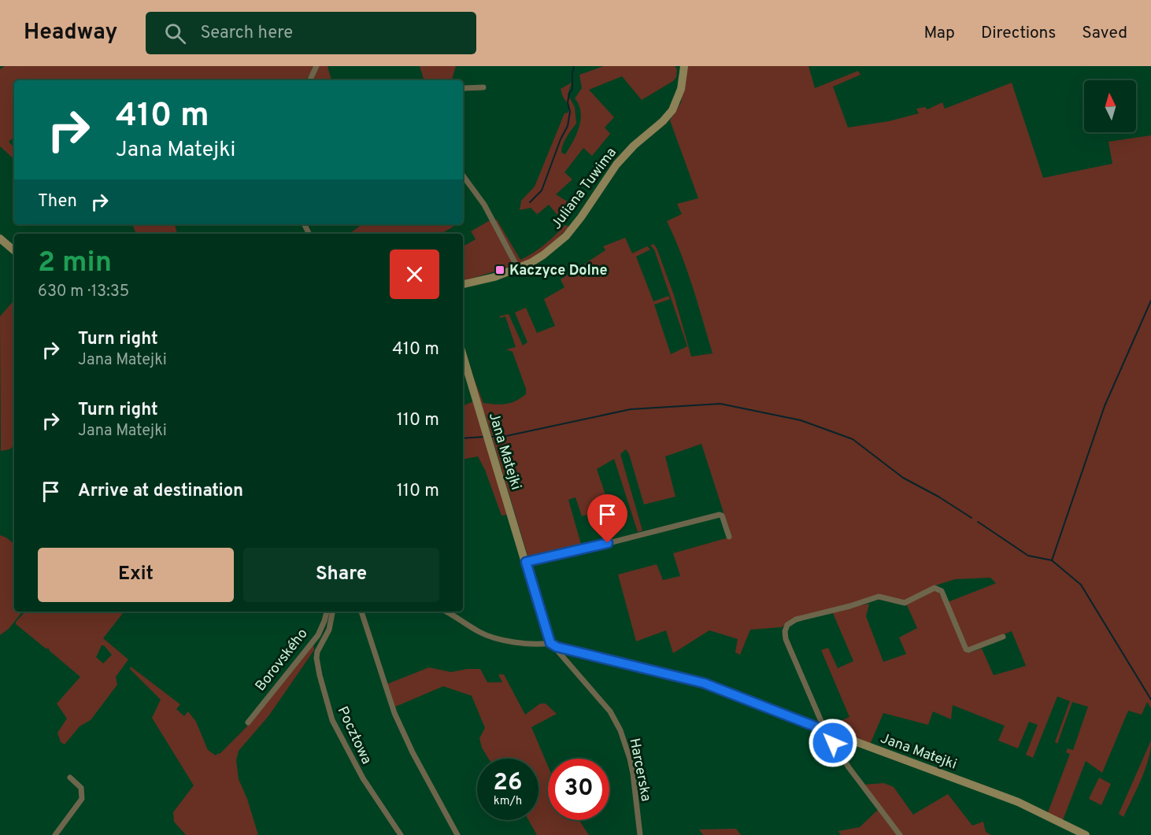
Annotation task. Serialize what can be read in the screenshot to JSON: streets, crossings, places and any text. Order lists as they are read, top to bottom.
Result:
{
  "streets": {
    "street": [
      "Juliana Tuwima",
      "Jana Matejki",
      "Borovského",
      "Pocztowa",
      "Harcerska"
    ]
  },
  "crossings": [
    ["Jana Matejki", "Harcerska"]
  ],
  "places": {
    "transit": ["Kaczyce Dolne"]
  },
  "north": "top",
  "page": {
    "header": "Headway",
    "search": "Search here",
    "nav": ["Map", "Directions", "Saved"],
    "turn": ["410 m", "Jana Matejki"],
    "then": "Then",
    "heading": ["2 min", "630 m · 13:35"],
    "list": [
      {
        "name": "Turn right",
        "note": "Jana Matejki",
        "value": "410 m"
      },
      {
        "name": "Turn right",
        "note": "Jana Matejki",
        "value": "110 m"
      },
      {
        "name": "Arrive at destination",
        "value": "110 m"
      }
    ],
    "buttons": ["Exit", "Share"],
    "speed": "26 km/h",
    "limit": "30"
  }
}
